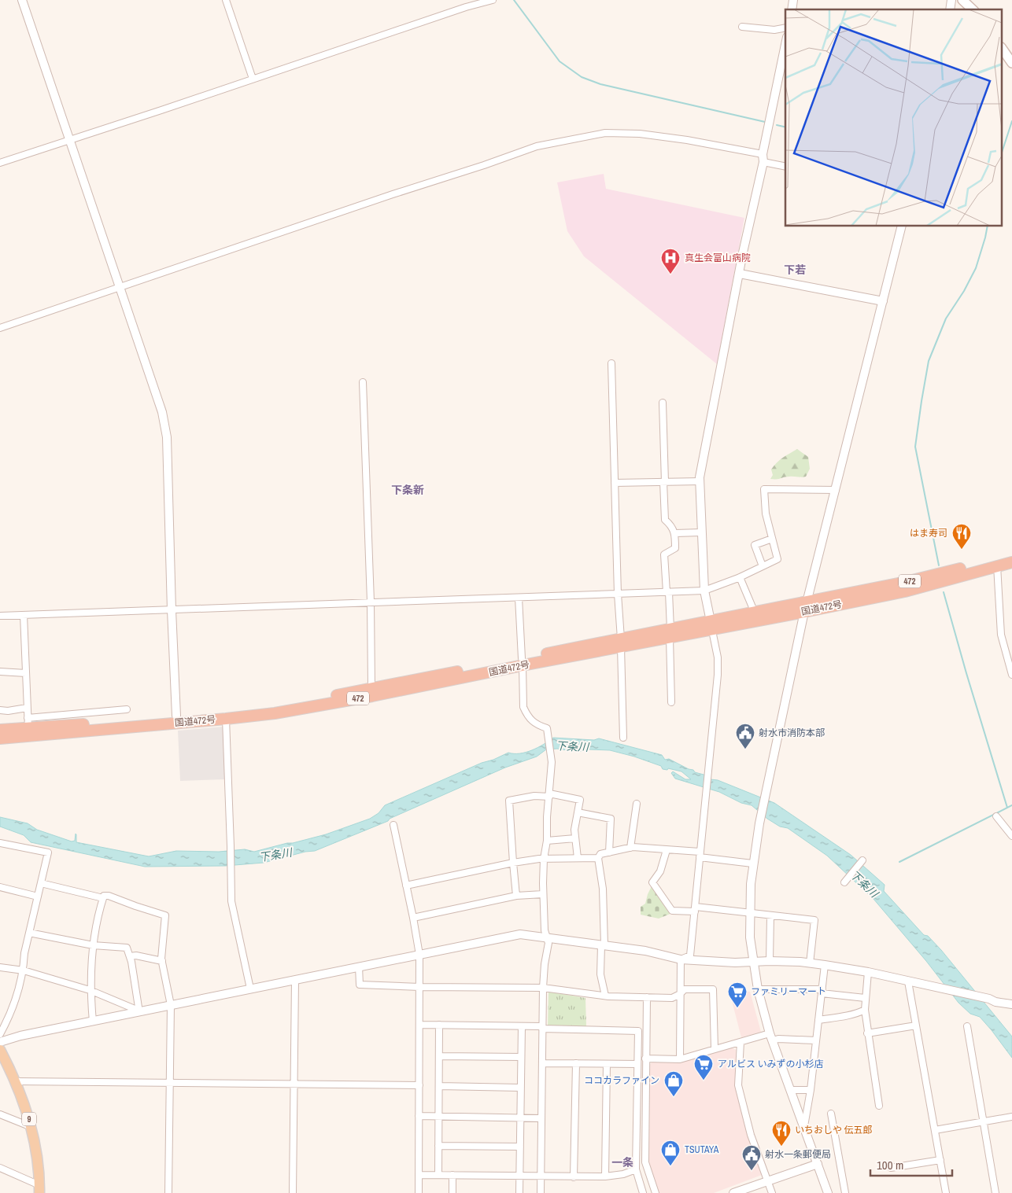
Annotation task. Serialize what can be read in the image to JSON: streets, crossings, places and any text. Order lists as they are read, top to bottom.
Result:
{
  "streets": {
    "highway": ["472", "国道472号"],
    "main road": ["9"]
  },
  "districts": ["下若", "下条新", "一条"],
  "water": ["下条川"],
  "places": {
    "hospital": ["真生会富山病院"],
    "restaurant": ["はま寿司", "いちおしや 伝五郎"],
    "public building": ["射水市消防本部", "射水一条郵便局"],
    "supermarket": ["ファミリーマート", "アルビス いみずの小杉店"],
    "shop": ["ココカラファイン", "TSUTAYA"]
  },
  "scale_bar": "100 m"
}
